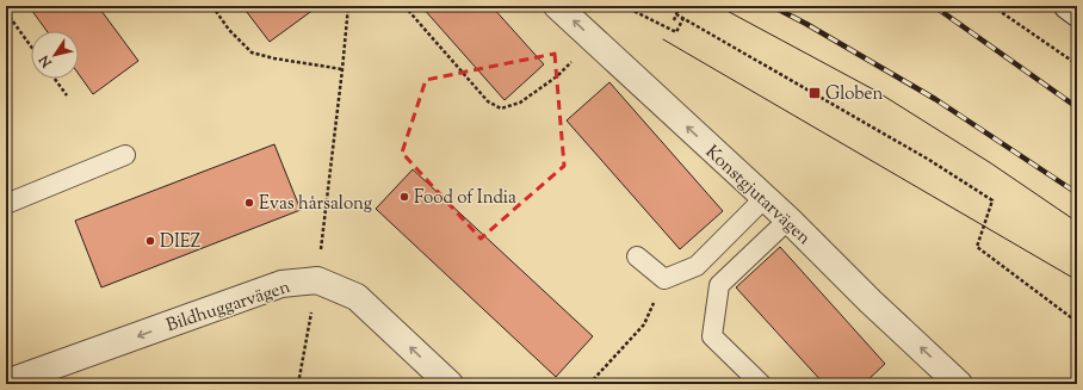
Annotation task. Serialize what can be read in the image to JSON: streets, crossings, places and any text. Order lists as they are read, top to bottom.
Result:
{
  "streets": {
    "street": ["Konstgjutarvägen", "Bildhuggarvägen"]
  },
  "one_way": ["Konstgjutarvägen", "Bildhuggarvägen"],
  "places": {
    "transit": ["Globen"],
    "other": ["Food of India", "Evas hårsalong", "DIEZ"]
  },
  "north": "bottom left"
}
